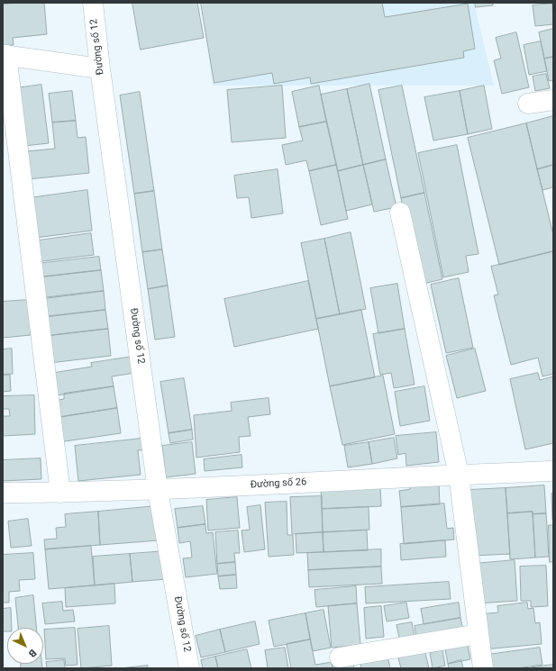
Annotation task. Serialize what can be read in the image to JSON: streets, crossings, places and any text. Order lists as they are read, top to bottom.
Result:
{
  "streets": {
    "street": ["Đường số 12", "Đường số 26"]
  },
  "crossings": [
    ["Đường số 12", "Đường số 26"]
  ],
  "north": "bottom right"
}
